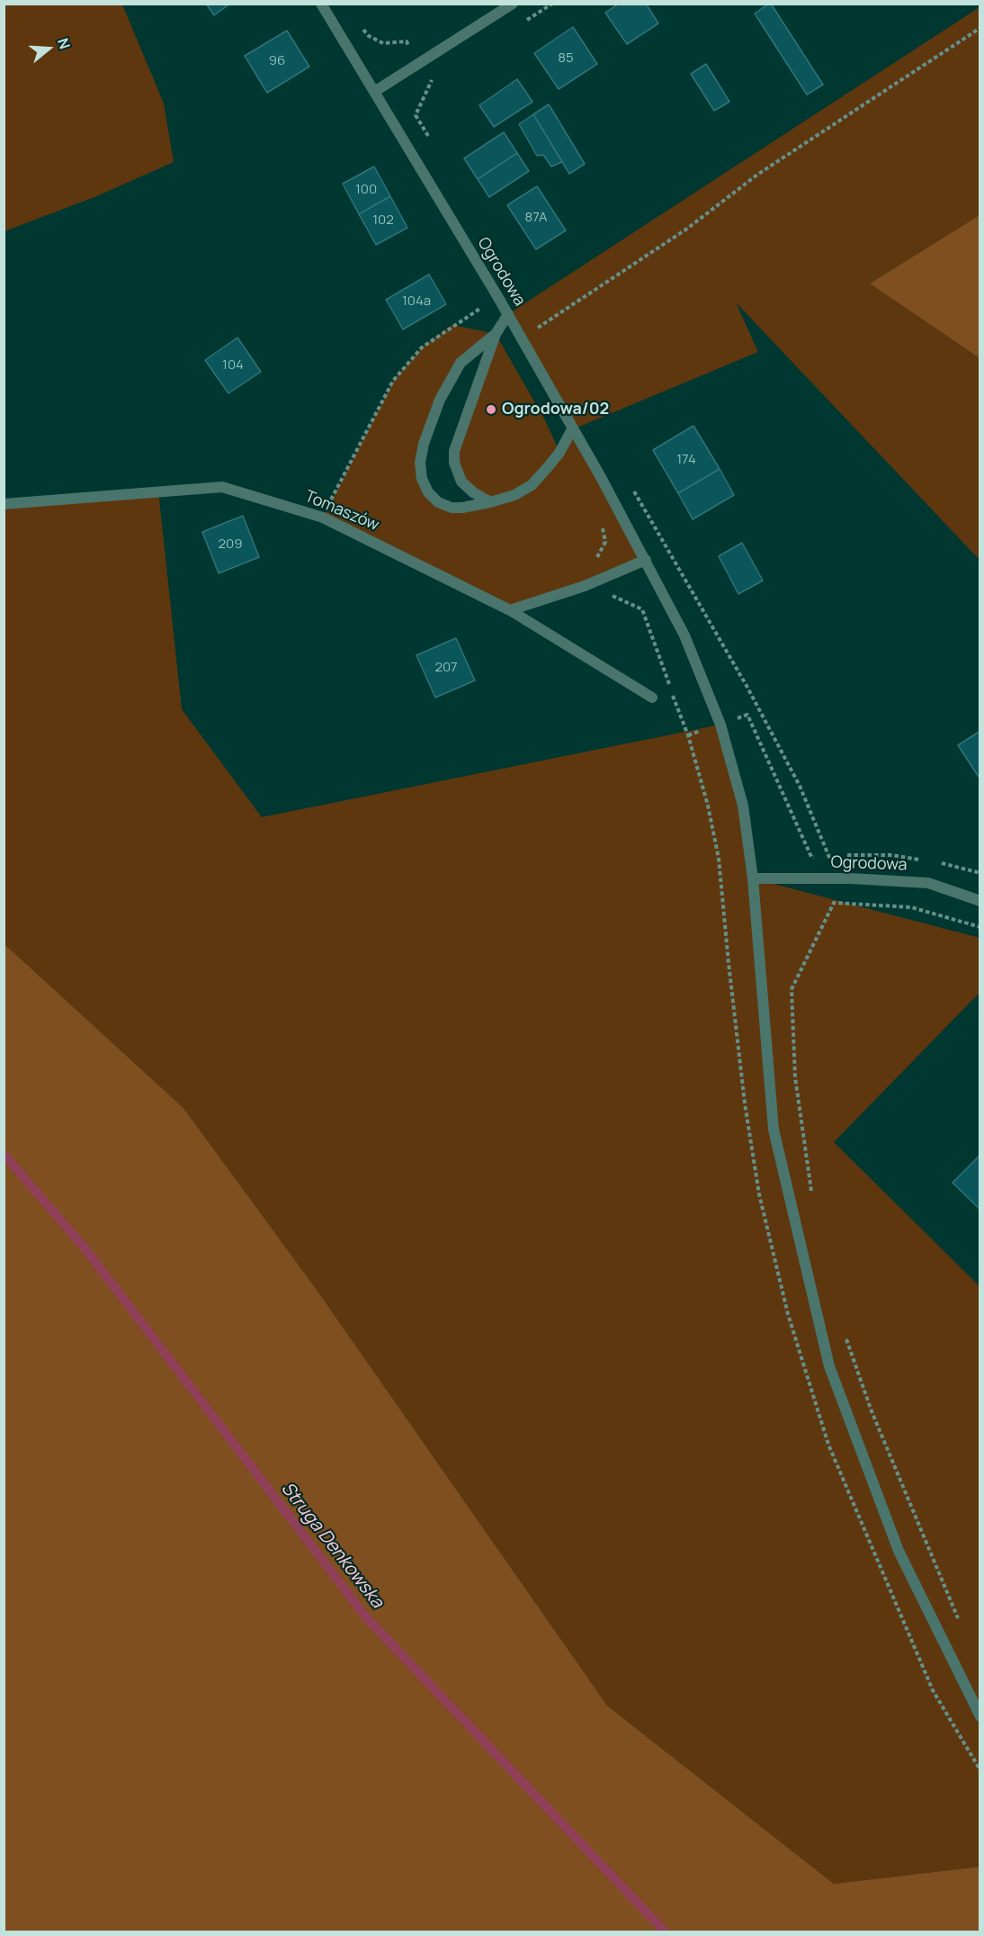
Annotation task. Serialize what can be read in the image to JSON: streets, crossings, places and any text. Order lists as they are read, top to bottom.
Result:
{
  "streets": {
    "street": ["Ogrodowa", "Tomaszów"]
  },
  "water": ["Struga Denkowska"],
  "places": ["Ogrodowa/02"],
  "house_numbers": [
    "85",
    "96",
    "100",
    "87A",
    "102",
    "104a",
    "104",
    "174",
    "209",
    "207"
  ],
  "north": "right"
}
